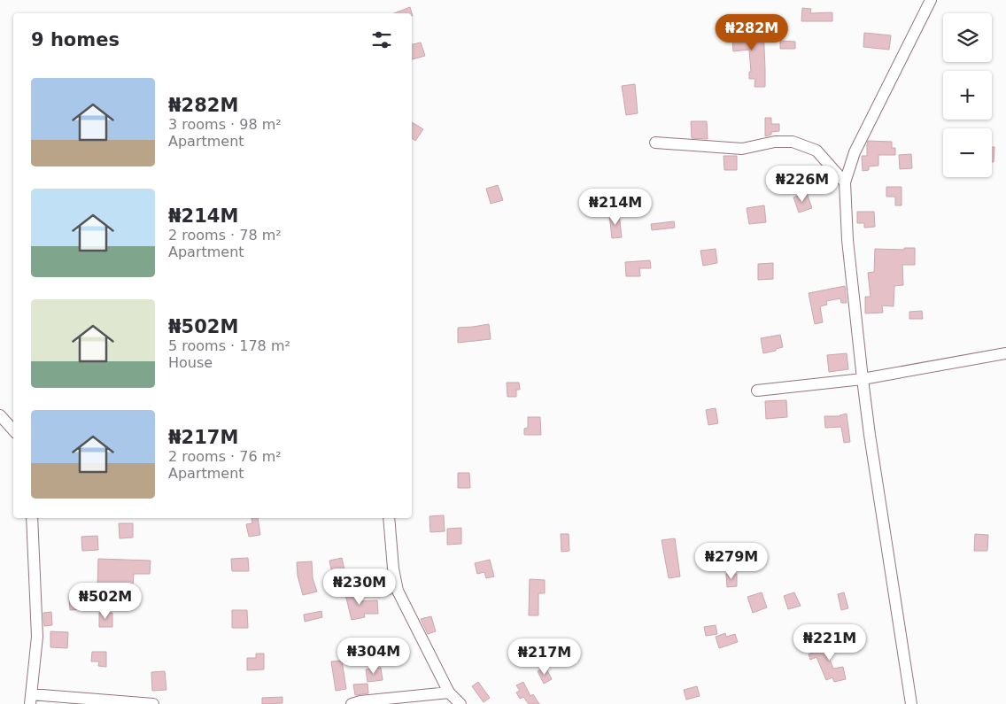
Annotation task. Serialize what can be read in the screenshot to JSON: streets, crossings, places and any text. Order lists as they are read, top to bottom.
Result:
{
  "page": {
    "map_buttons": ["+", "−"],
    "heading": "9 homes",
    "price": [
      "₦282M",
      "₦226M",
      "₦214M",
      "₦279M",
      "₦230M",
      "₦502M",
      "₦221M",
      "₦304M",
      "₦217M"
    ],
    "list": [
      {
        "name": "₦282M",
        "note": "3 rooms · 98 m² · Apartment"
      },
      {
        "name": "₦214M",
        "note": "2 rooms · 78 m² · Apartment"
      },
      {
        "name": "₦502M",
        "note": "5 rooms · 178 m² · House"
      },
      {
        "name": "₦217M",
        "note": "2 rooms · 76 m² · Apartment"
      }
    ]
  }
}
